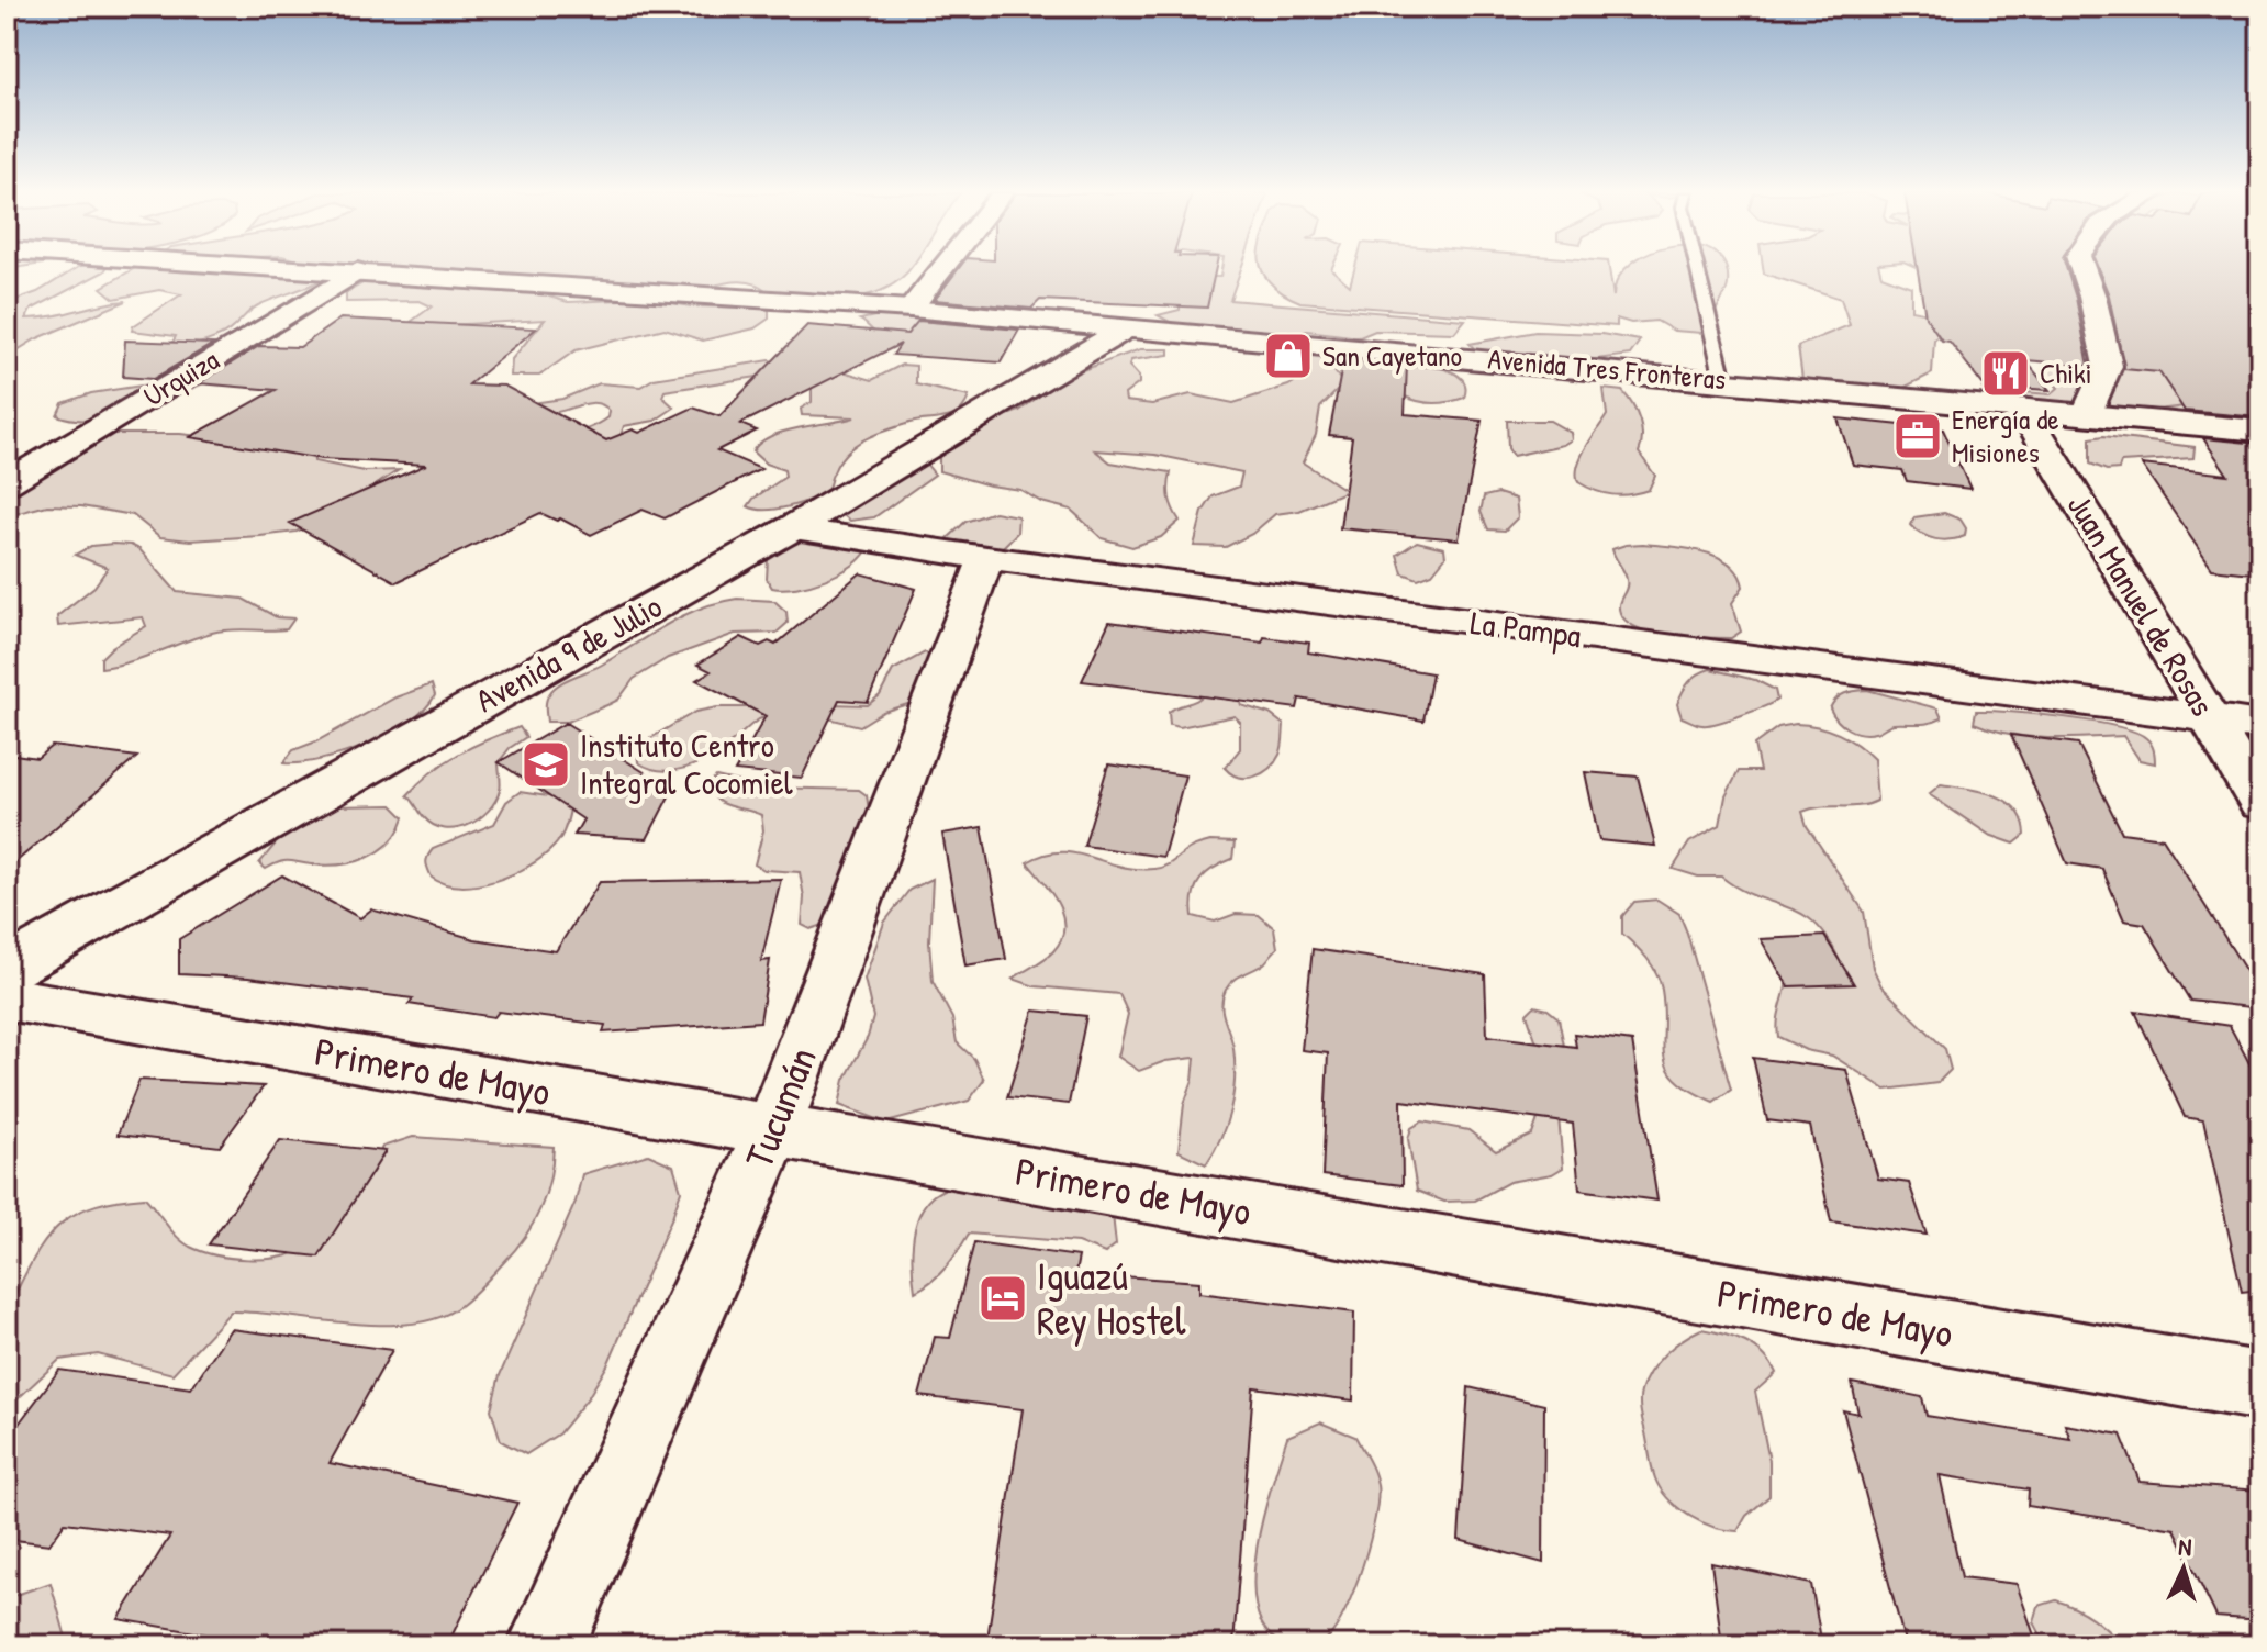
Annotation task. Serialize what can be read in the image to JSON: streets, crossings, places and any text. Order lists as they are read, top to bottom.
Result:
{
  "streets": {
    "main road": ["Avenida Tres Fronteras", "Avenida 9 de Julio"],
    "street": [
      "Urquiza",
      "Juan Manuel de Rosas",
      "La Pampa",
      "Primero de Mayo",
      "Tucumán"
    ]
  },
  "crossings": [
    ["Avenida Tres Fronteras", "Urquiza"],
    ["Avenida Tres Fronteras", "Juan Manuel de Rosas"],
    ["Avenida Tres Fronteras", "Avenida 9 de Julio"],
    ["Juan Manuel de Rosas", "La Pampa"],
    ["La Pampa", "Avenida 9 de Julio"],
    ["La Pampa", "Tucumán"],
    ["Primero de Mayo", "Tucumán"]
  ],
  "places": {
    "shop": ["San Cayetano"],
    "restaurant": ["Chiki"],
    "office": ["Energía de Misiones"],
    "school or university": ["Instituto Centro Integral Cocomiel"],
    "hotel": ["Iguazú Rey Hostel"]
  },
  "north": "top"
}
